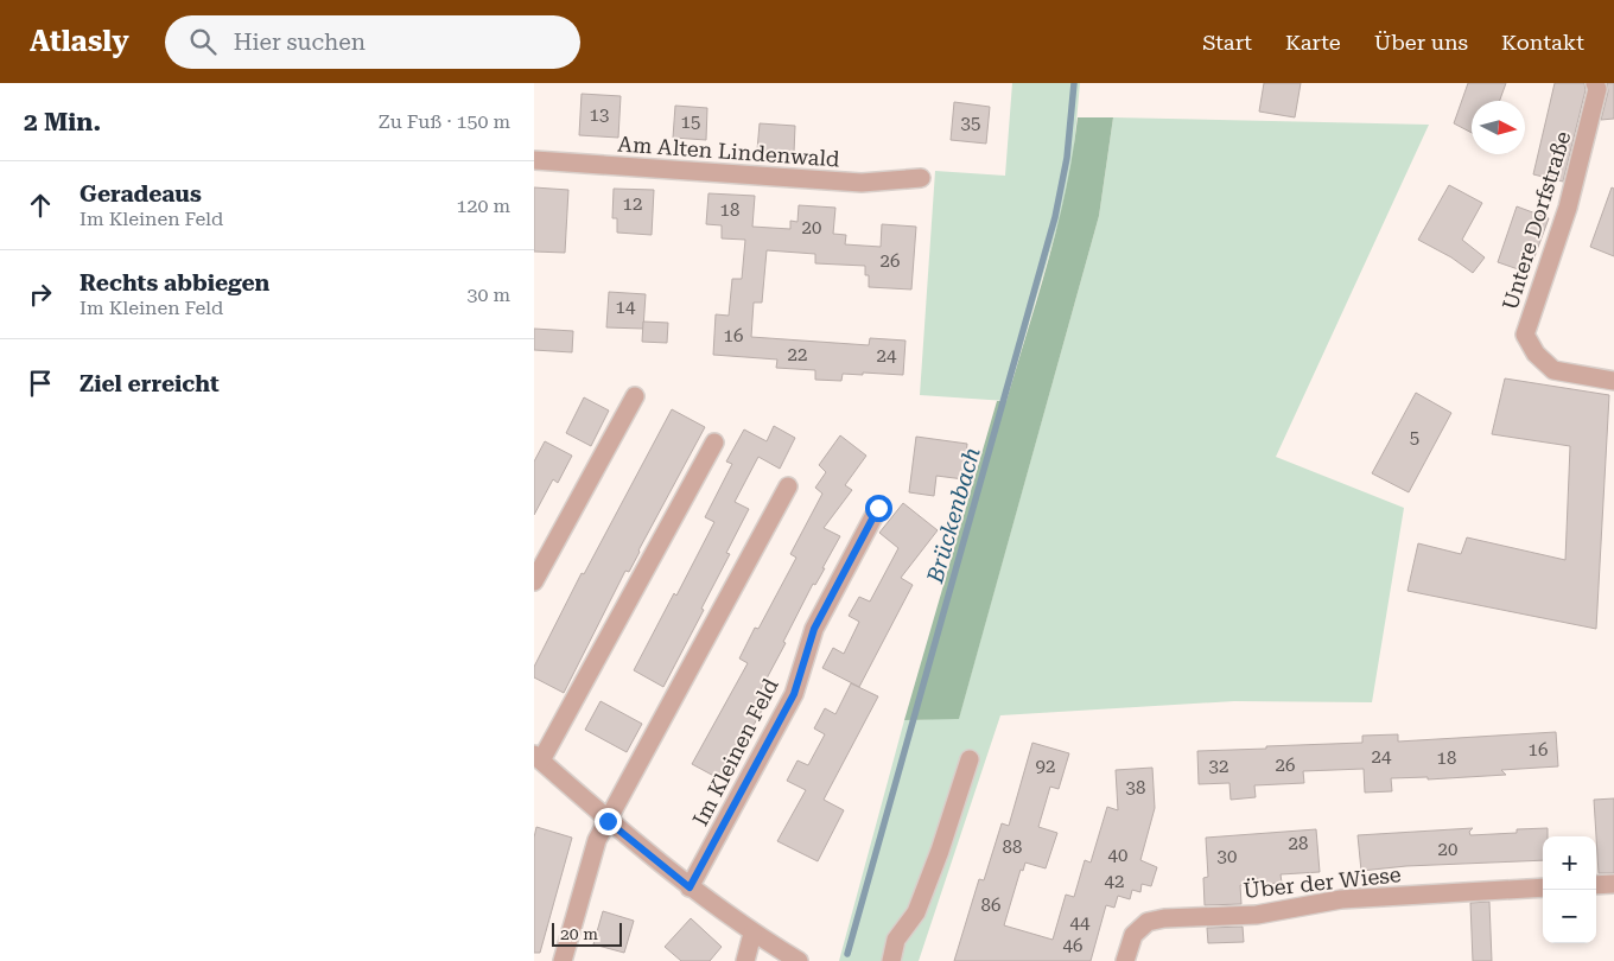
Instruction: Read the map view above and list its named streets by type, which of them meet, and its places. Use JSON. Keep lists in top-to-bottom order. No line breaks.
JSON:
{"streets":{"street":["Am Alten Lindenwald","Untere Dorfstraße","Im Kleinen Feld","Über der Wiese"]},"water":["Brückenbach"],"house_numbers":["13","15","35","12","18","20","26","14","16","22","24","5","16","24","18","26","92","32","38","28","88","20","40","30","42","86","44","46"],"scale_bar":"20 m","north":"right","page":{"header":"Atlasly","search":"Hier suchen","nav":["Start","Karte","Über uns","Kontakt"],"heading":["2 Min.","Zu Fuß · 150 m"],"list":[["Geradeaus","Im Kleinen Feld","120 m"],["Rechts abbiegen","Im Kleinen Feld","30 m"],"Ziel erreicht"],"map_buttons":["+","−"],"scale":"20 m"}}
